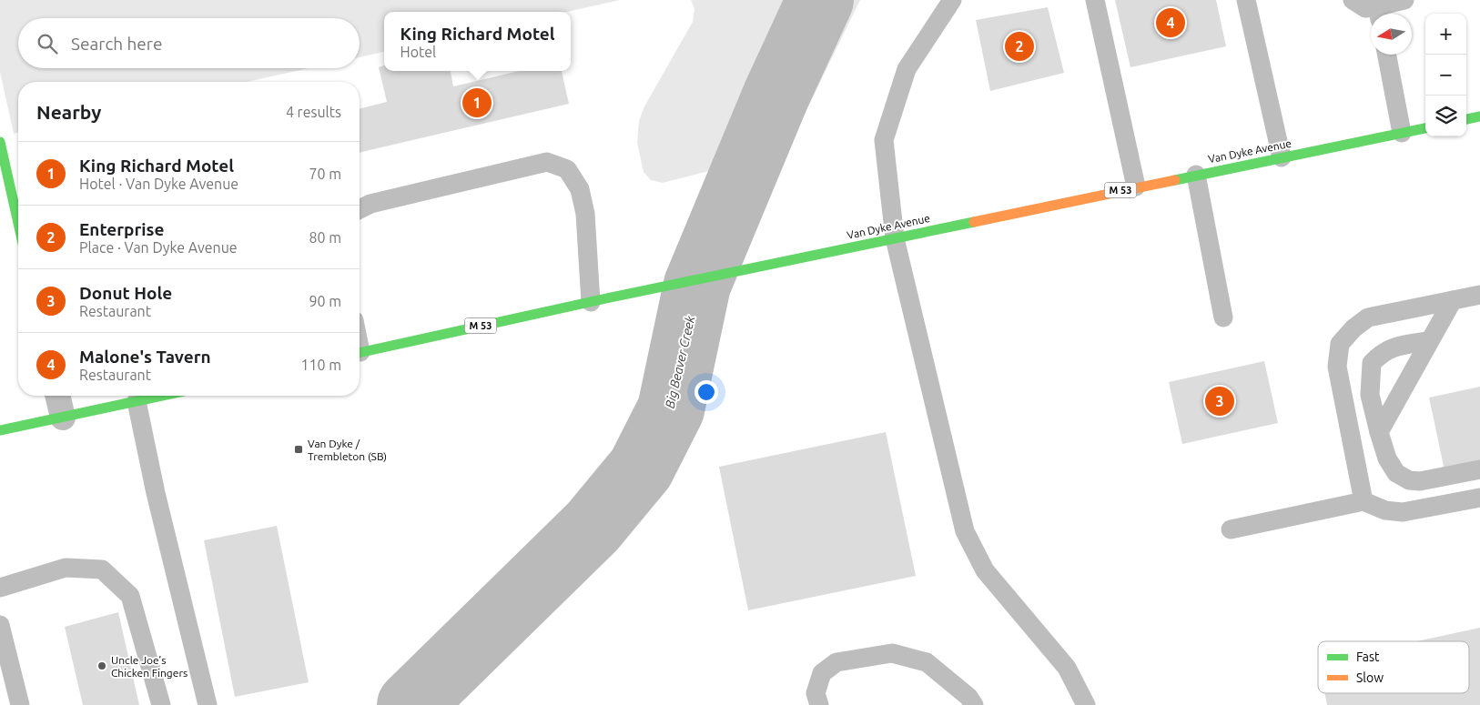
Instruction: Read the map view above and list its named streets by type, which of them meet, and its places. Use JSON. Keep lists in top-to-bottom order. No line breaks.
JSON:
{"streets":{"main road":["Van Dyke Avenue","M 53"]},"water":["Big Beaver Creek"],"places":{"transit":["Van Dyke / Trembleton (SB)"],"other":["Uncle Joe’s Chicken Fingers"]},"legend":["Fast","Slow"],"north":"left","page":{"pins":["4","2","1","3"],"popup":["King Richard Motel","Hotel"],"map_buttons":["+","−"],"search":"Search here","heading":["Nearby","4 results"],"list":[{"mark":"1","name":"King Richard Motel","note":"Hotel · Van Dyke Avenue","value":"70 m"},{"mark":"2","name":"Enterprise","note":"Place · Van Dyke Avenue","value":"80 m"},{"mark":"3","name":"Donut Hole","note":"Restaurant","value":"90 m"},{"mark":"4","name":"Malone's Tavern","note":"Restaurant","value":"110 m"}]}}
